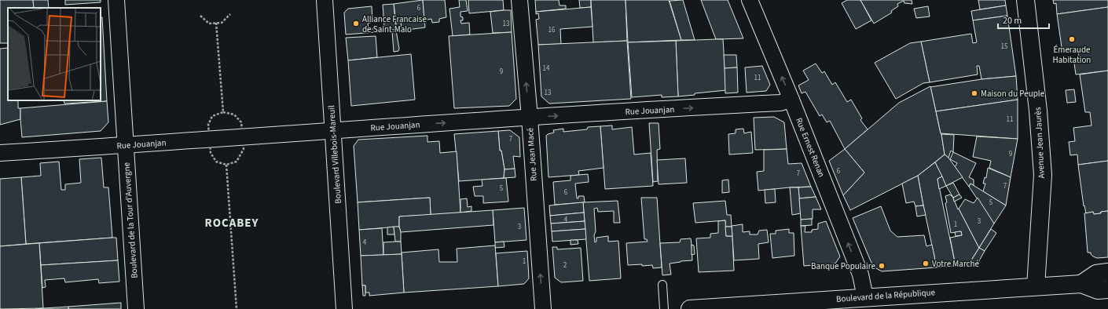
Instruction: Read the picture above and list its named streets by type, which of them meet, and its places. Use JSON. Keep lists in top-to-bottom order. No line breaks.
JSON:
{"streets":{"main road":["Avenue Jean Jaurès","Boulevard de la République"],"street":["Rue Jouanjan","Rue Ernest Renan","Boulevard Villebois-Mareuil","Rue Jean Macé","Boulevard de la Tour d'Auvergne"]},"crossings":[["Rue Jouanjan","Rue Ernest Renan"],["Rue Jouanjan","Boulevard Villebois-Mareuil"],["Rue Jouanjan","Rue Jean Macé"],["Rue Jouanjan","Boulevard de la Tour d'Auvergne"],["Avenue Jean Jaurès","Boulevard de la République"],["Rue Ernest Renan","Boulevard de la République"]],"one_way":["Rue Jouanjan","Rue Ernest Renan","Rue Jean Macé"],"districts":["ROCABEY"],"places":["Alliance Francaise de Saint-Malo","Émeraude Habitation","Maison du Peuple","Votre Marché","Banque Populaire"],"house_numbers":["6","13","16","15","14","9","11","13","11","7","9","6","7","7","5","6","5","4","3","1","3","4","1","2"],"scale_bar":"20 m"}
